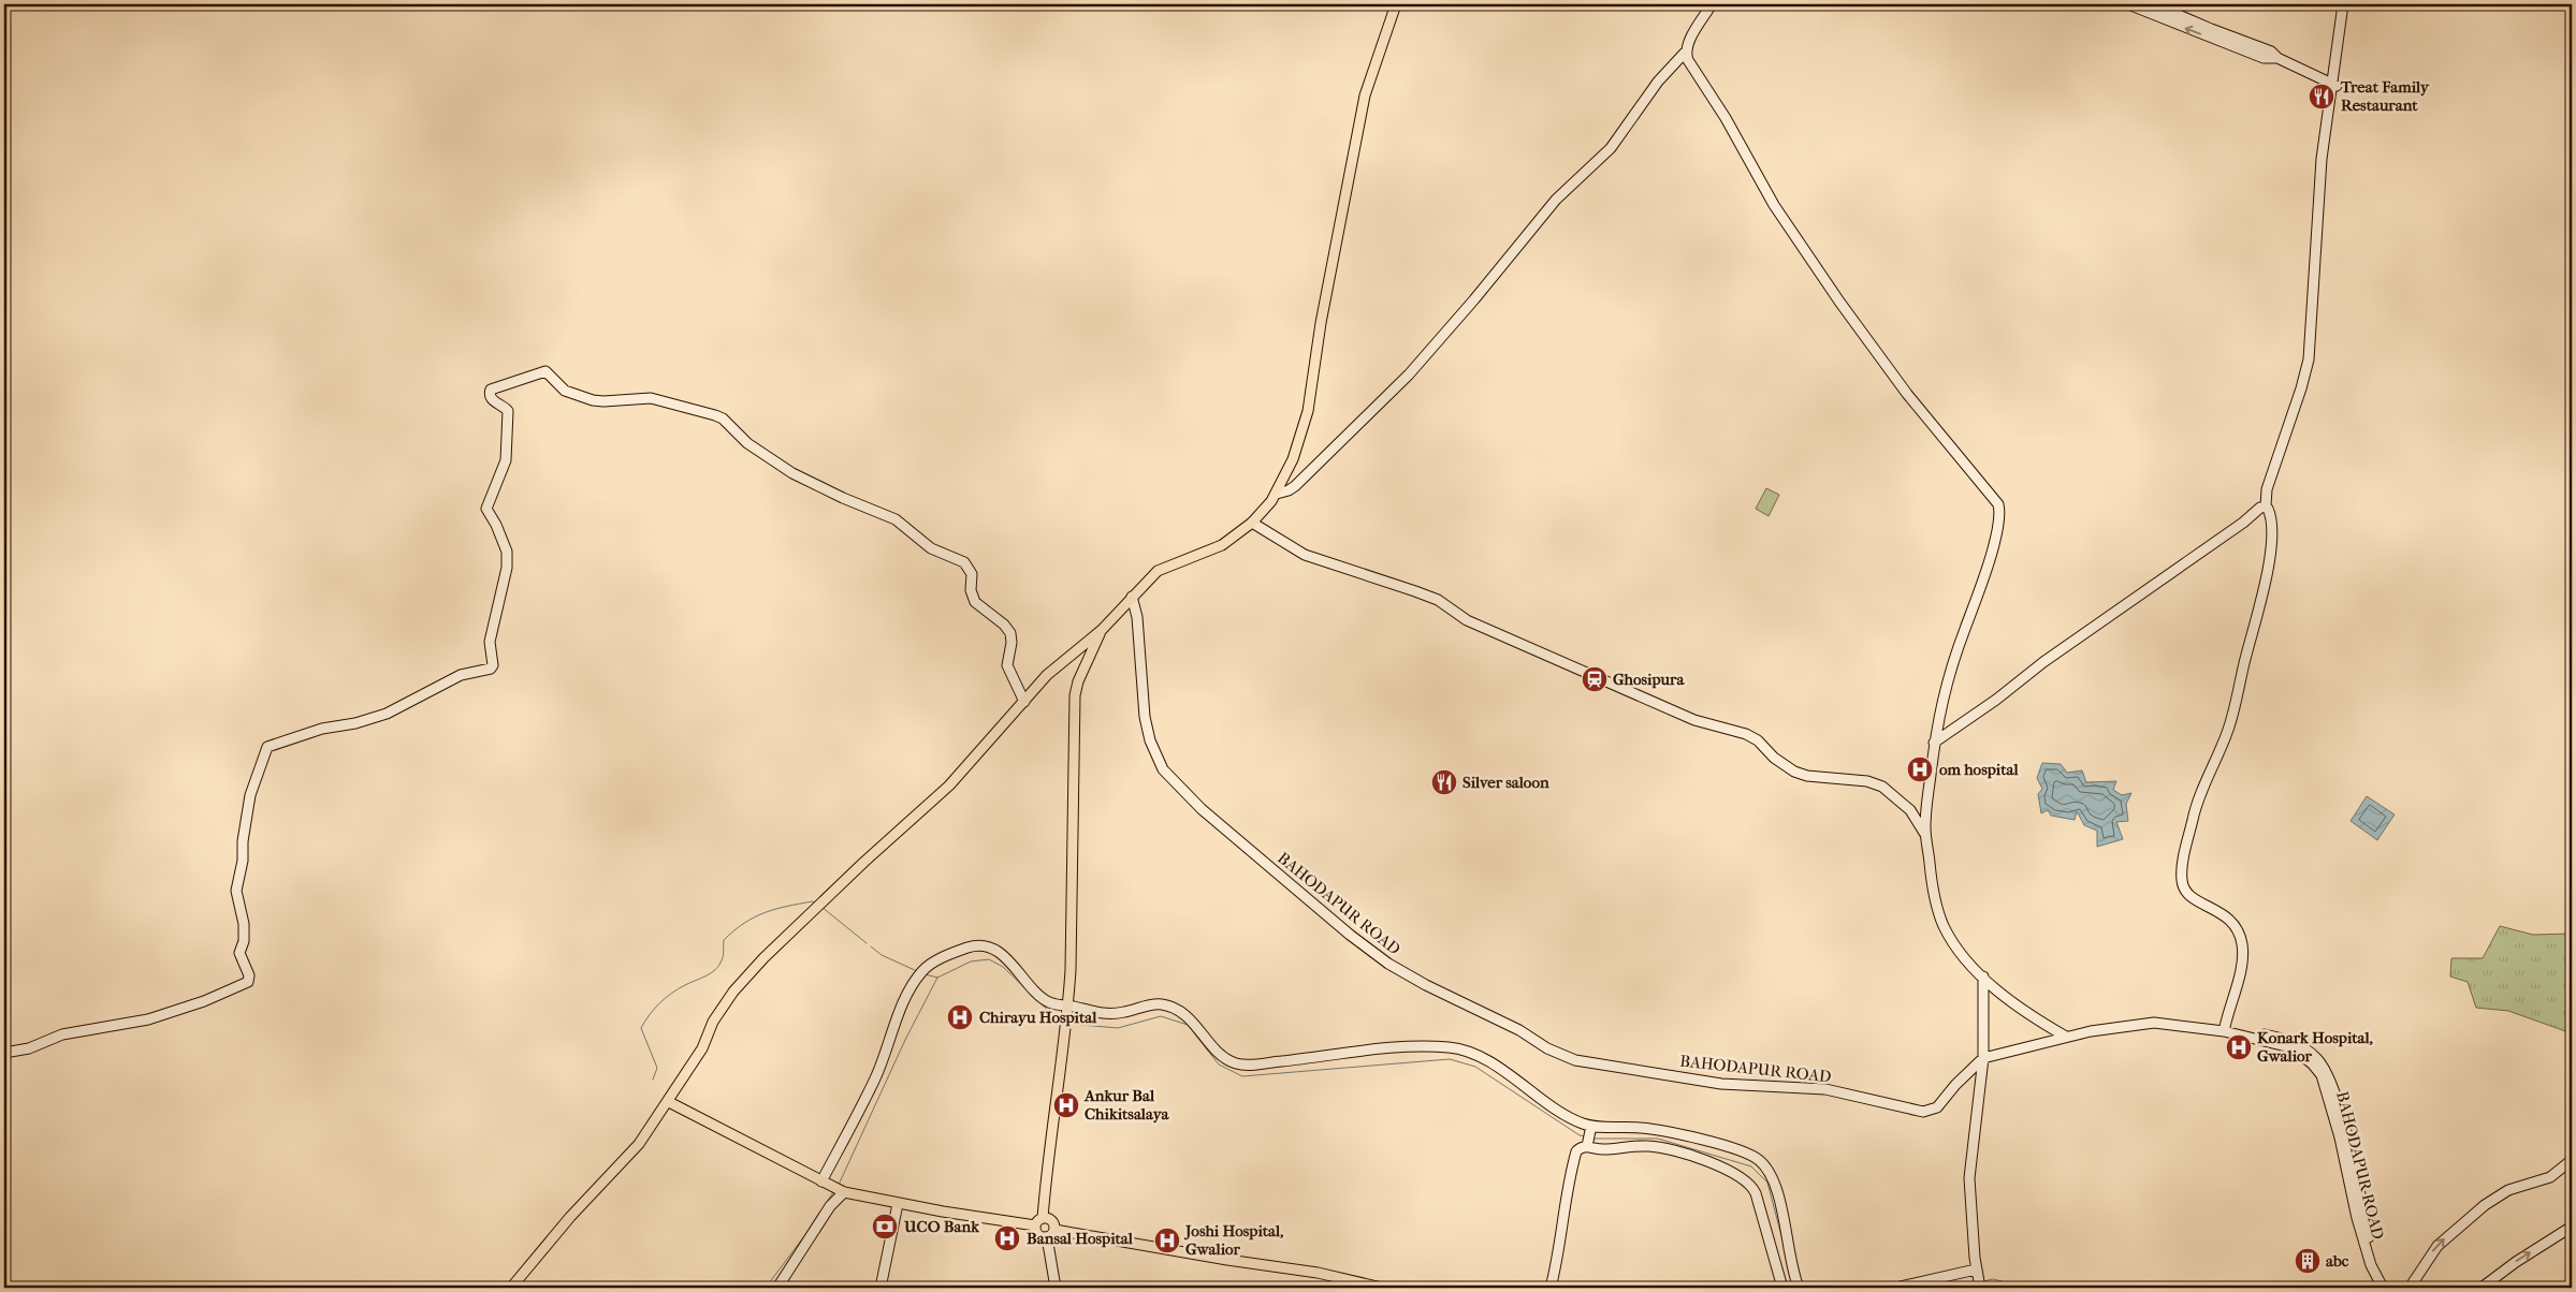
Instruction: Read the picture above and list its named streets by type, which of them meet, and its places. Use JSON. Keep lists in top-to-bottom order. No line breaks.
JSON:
{"streets":{"street":["BAHODAPUR ROAD"]},"places":{"restaurant":["Treat Family Restaurant","Silver saloon"],"station":["Ghosipura"],"hospital":["om hospital","Chirayu Hospital","Konark Hospital, Gwalior","Ankur Bal Chikitsalaya","Bansal Hospital","Joshi Hospital, Gwalior"],"bank":["UCO Bank"],"building":["abc"]}}
